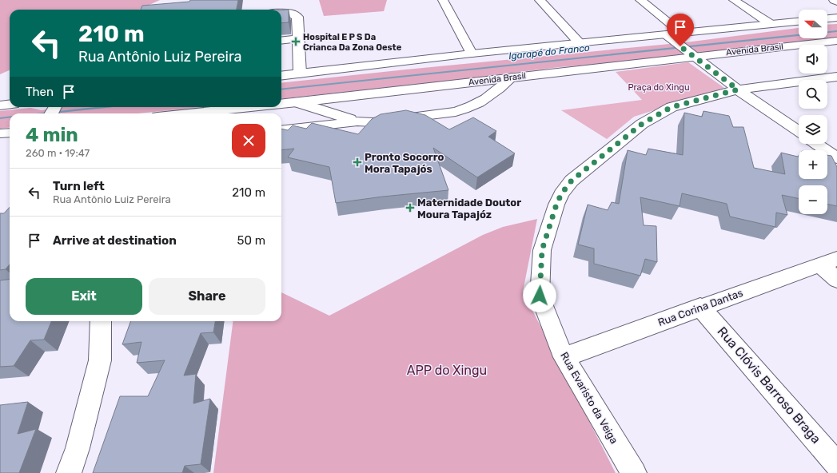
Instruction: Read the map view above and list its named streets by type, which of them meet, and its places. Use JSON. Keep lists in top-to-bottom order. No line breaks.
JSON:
{"streets":{"main road":["Avenida Brasil","Rua Corina Dantas","Rua Clóvis Barroso Braga","Rua Evaristo da Veiga"]},"crossings":[["Rua Corina Dantas","Rua Clóvis Barroso Braga"],["Rua Corina Dantas","Rua Evaristo da Veiga"]],"water":["Igarapé do Franco"],"parks":["Praça do Xingu","APP do Xingu"],"places":{"health":["Hospital E P S Da Crianca Da Zona Oeste","Pronto Socorro Mora Tapajós","Maternidade Doutor Moura Tapajóz"]},"north":"left","page":{"map_buttons":["+","−"],"turn":["210 m","Rua Antônio Luiz Pereira"],"then":"Then","heading":["4 min","260 m · 19:47"],"list":[{"name":"Turn left","note":"Rua Antônio Luiz Pereira","value":"210 m"},{"name":"Arrive at destination","value":"50 m"}],"buttons":["Exit","Share"]}}
